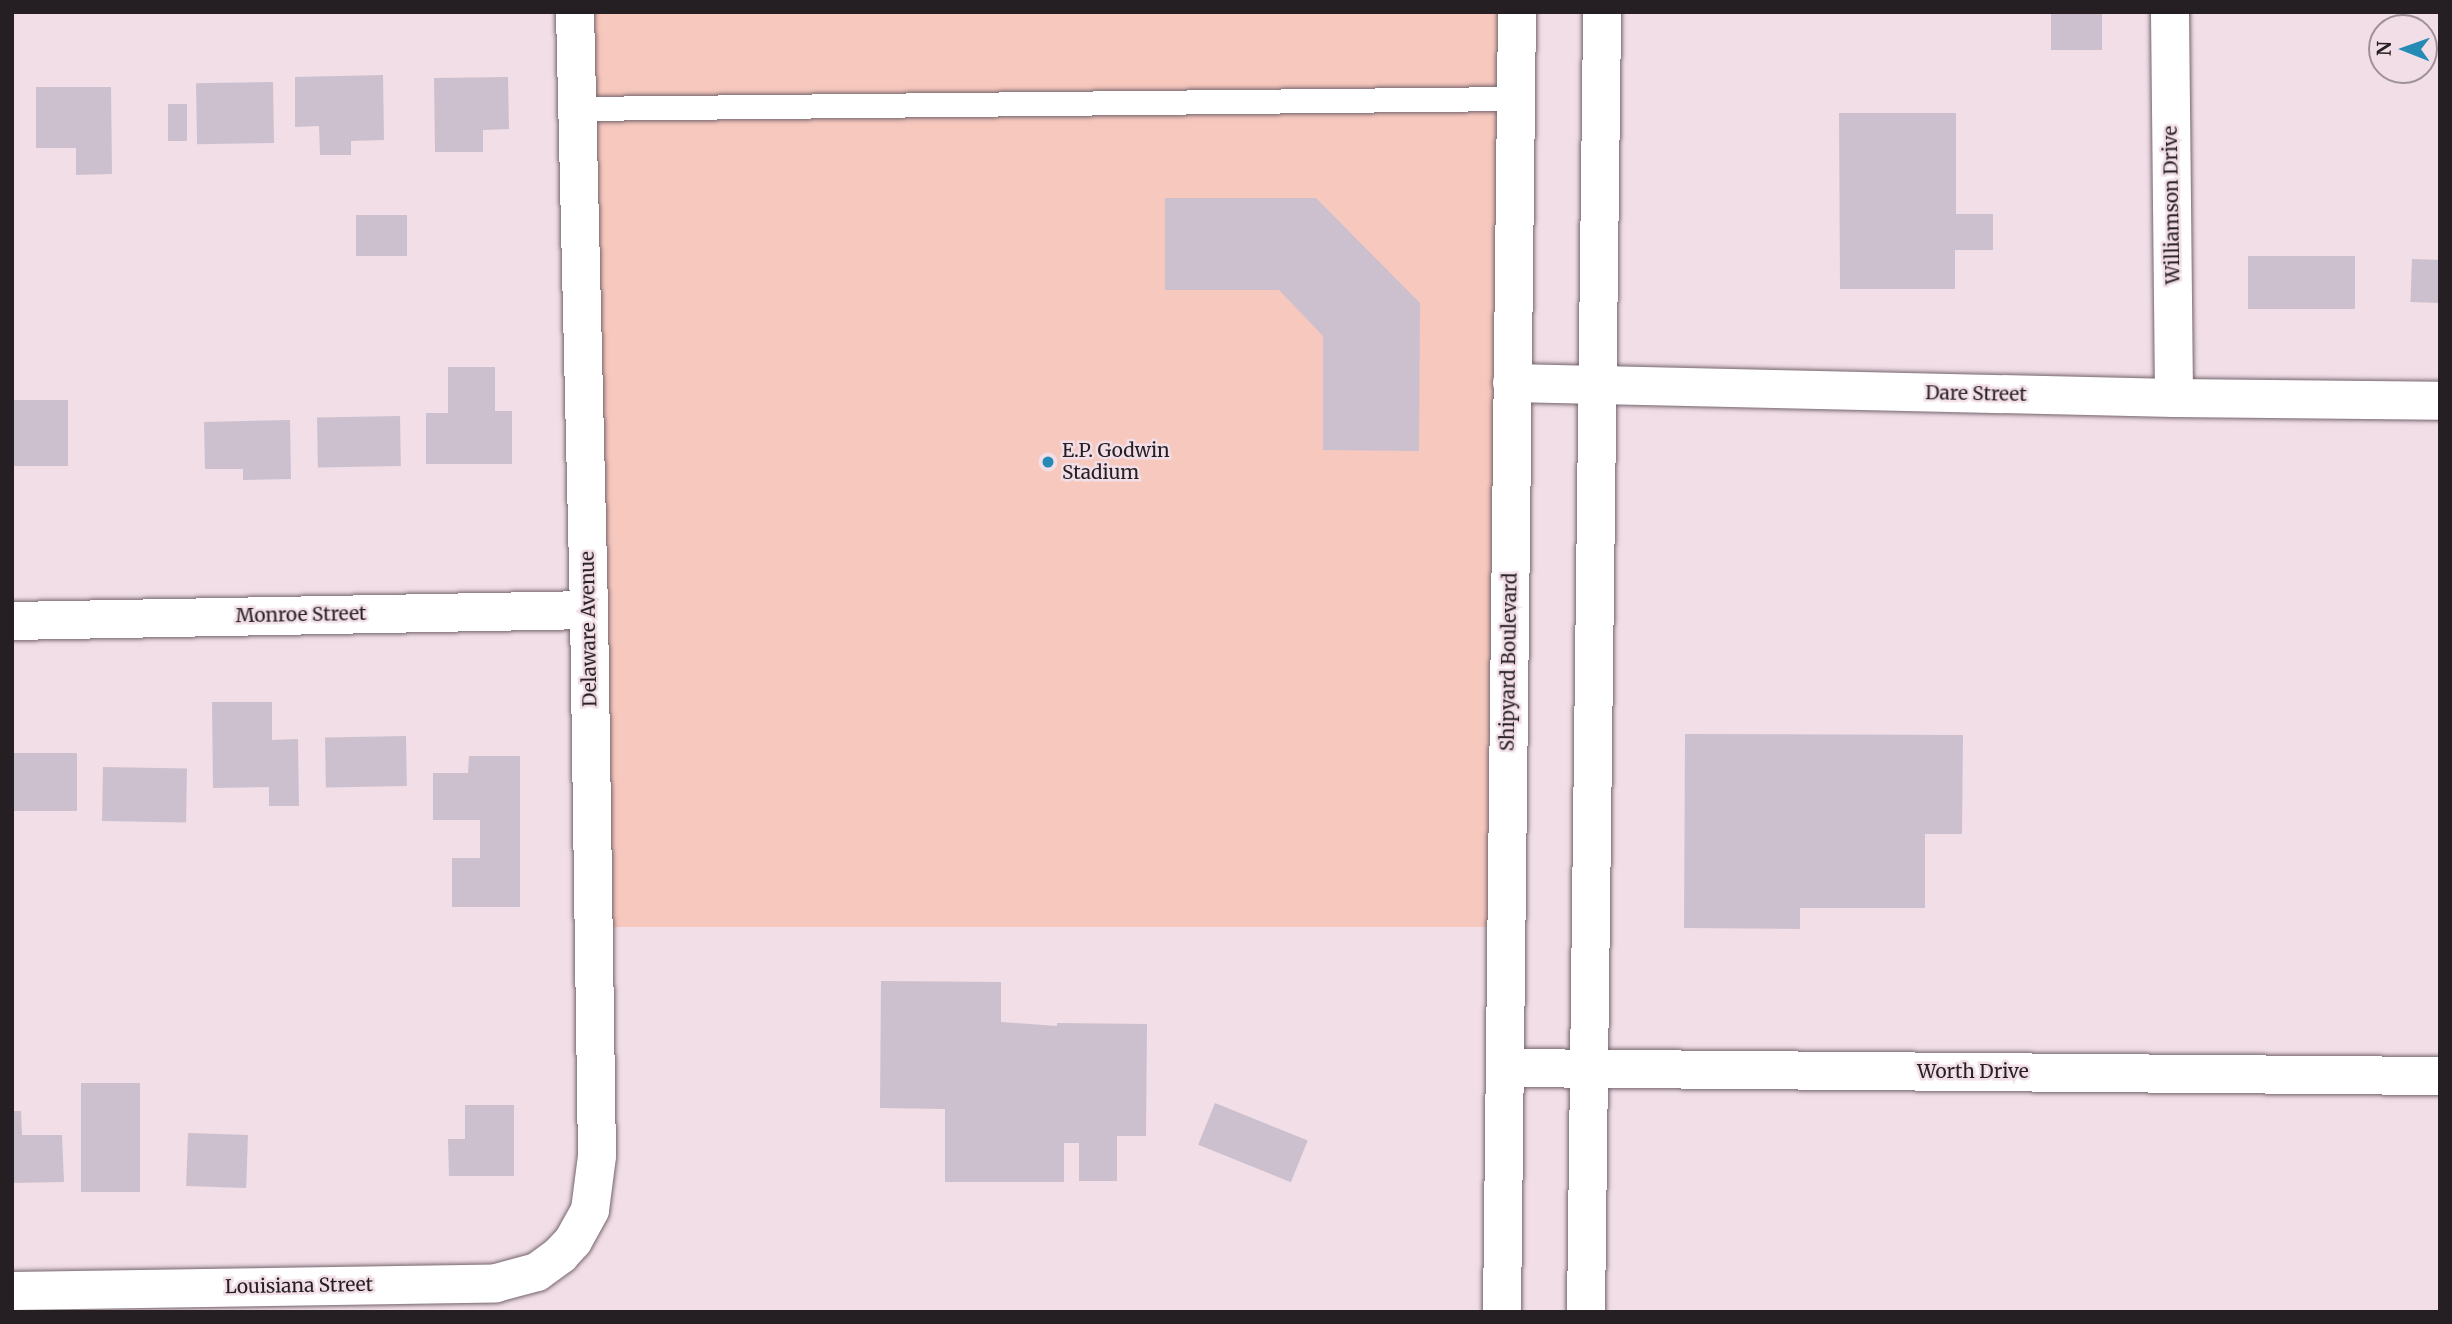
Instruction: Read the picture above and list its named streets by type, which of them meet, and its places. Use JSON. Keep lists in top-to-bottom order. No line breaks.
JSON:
{"streets":{"street":["Williamson Drive","Dare Street","Monroe Street","Delaware Avenue","Shipyard Boulevard","Worth Drive","Louisiana Street"]},"crossings":[["Williamson Drive","Dare Street"],["Dare Street","Shipyard Boulevard"],["Monroe Street","Delaware Avenue"],["Delaware Avenue","Louisiana Street"],["Shipyard Boulevard","Worth Drive"]],"places":["E.P. Godwin Stadium"],"north":"left"}
